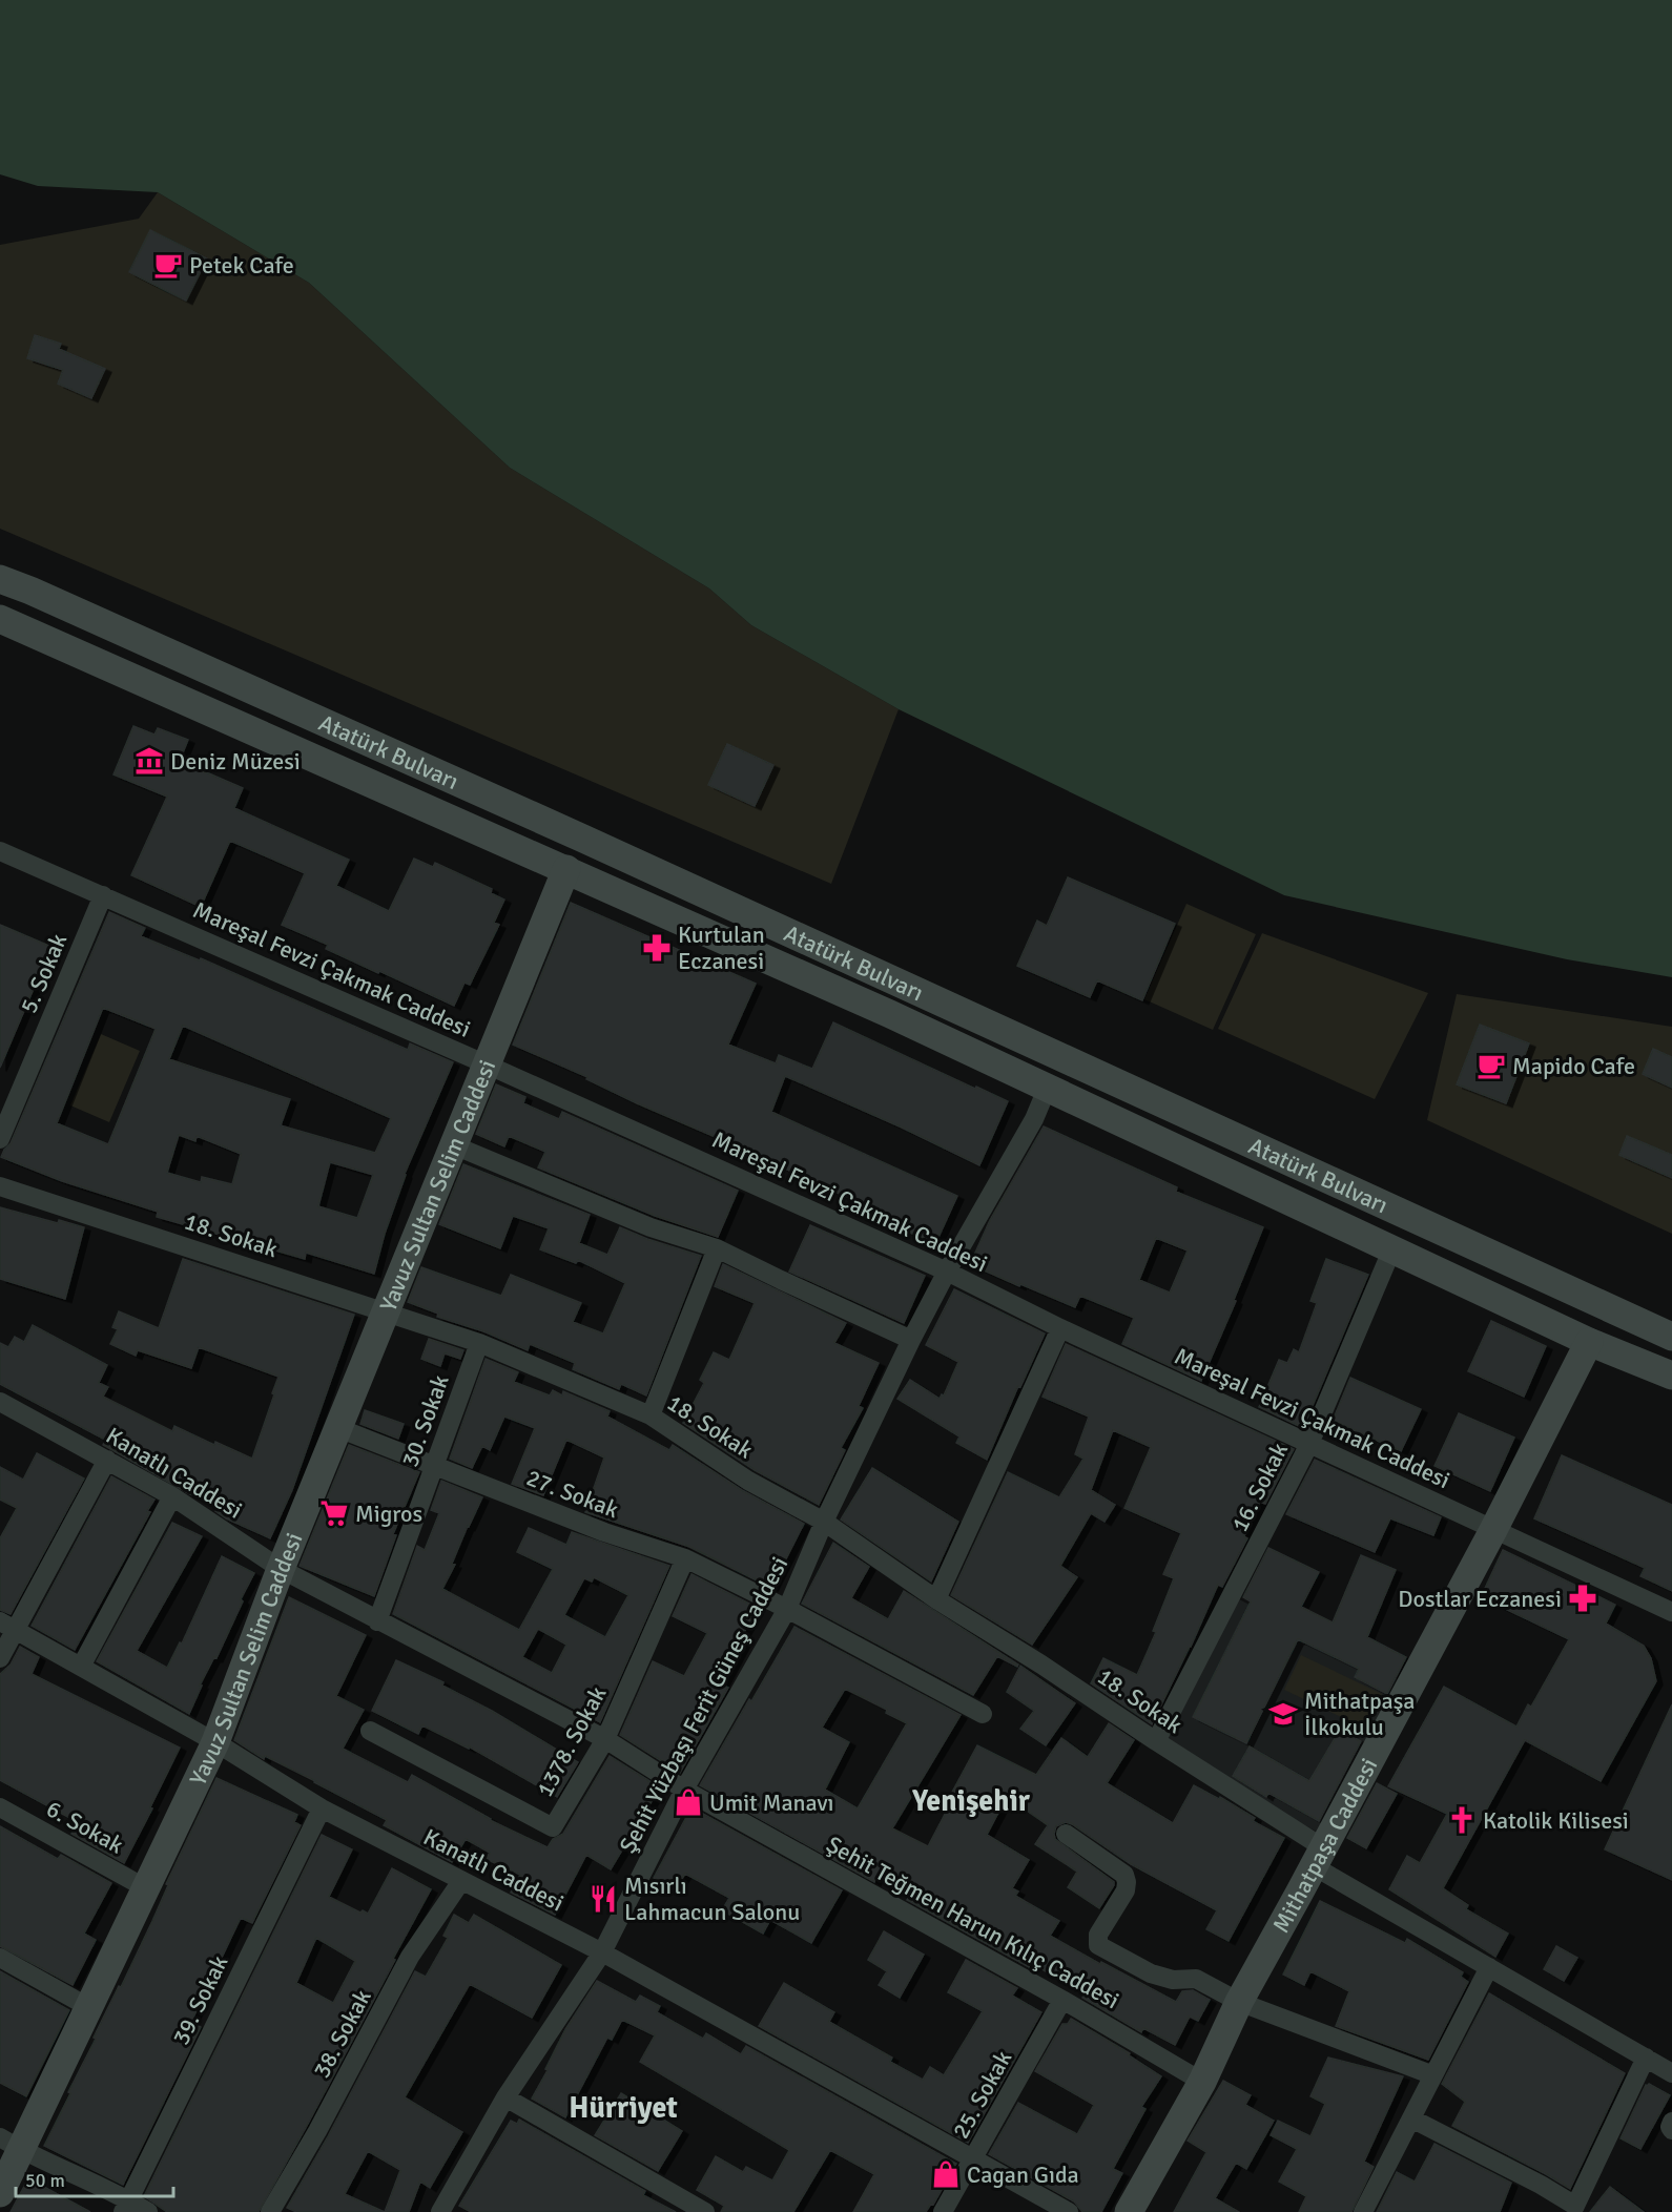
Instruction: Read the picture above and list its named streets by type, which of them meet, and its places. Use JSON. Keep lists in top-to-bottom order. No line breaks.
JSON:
{"streets":{"street":["Atatürk Bulvarı","Mareşal Fevzi Çakmak Caddesi","5. Sokak","Yavuz Sultan Selim Caddesi","18. Sokak","30. Sokak","Kanatlı Caddesi","16. Sokak","27. Sokak","Şehit Yüzbaşı Ferit Güneş Caddesi","1378. Sokak","6. Sokak","Mithatpaşa Caddesi","Şehit Teğmen Harun Kılıç Caddesi","39. Sokak","38. Sokak","25. Sokak"]},"crossings":[["Atatürk Bulvarı","Yavuz Sultan Selim Caddesi"],["Atatürk Bulvarı","16. Sokak"],["Atatürk Bulvarı","Şehit Yüzbaşı Ferit Güneş Caddesi"],["Atatürk Bulvarı","Mithatpaşa Caddesi"],["Mareşal Fevzi Çakmak Caddesi","5. Sokak"],["Mareşal Fevzi Çakmak Caddesi","Yavuz Sultan Selim Caddesi"],["Mareşal Fevzi Çakmak Caddesi","16. Sokak"],["Mareşal Fevzi Çakmak Caddesi","Şehit Yüzbaşı Ferit Güneş Caddesi"],["Mareşal Fevzi Çakmak Caddesi","Mithatpaşa Caddesi"],["Yavuz Sultan Selim Caddesi","18. Sokak"],["Yavuz Sultan Selim Caddesi","Kanatlı Caddesi"],["Yavuz Sultan Selim Caddesi","27. Sokak"],["Yavuz Sultan Selim Caddesi","6. Sokak"],["18. Sokak","30. Sokak"],["18. Sokak","16. Sokak"],["18. Sokak","Şehit Yüzbaşı Ferit Güneş Caddesi"],["18. Sokak","Mithatpaşa Caddesi"],["30. Sokak","Kanatlı Caddesi"],["30. Sokak","27. Sokak"],["Kanatlı Caddesi","Şehit Yüzbaşı Ferit Güneş Caddesi"],["Kanatlı Caddesi","1378. Sokak"],["Kanatlı Caddesi","Şehit Teğmen Harun Kılıç Caddesi"],["Kanatlı Caddesi","39. Sokak"],["Kanatlı Caddesi","38. Sokak"],["Kanatlı Caddesi","25. Sokak"],["27. Sokak","Şehit Yüzbaşı Ferit Güneş Caddesi"],["27. Sokak","1378. Sokak"],["Şehit Yüzbaşı Ferit Güneş Caddesi","Şehit Teğmen Harun Kılıç Caddesi"],["Mithatpaşa Caddesi","Şehit Teğmen Harun Kılıç Caddesi"],["Şehit Teğmen Harun Kılıç Caddesi","25. Sokak"]],"districts":["Yenişehir","Hürriyet"],"places":{"cafe":["Petek Cafe","Mapido Cafe"],"museum":["Deniz Müzesi"],"pharmacy":["Kurtulan Eczanesi","Dostlar Eczanesi"],"supermarket":["Migros"],"school or university":["Mithatpaşa İlkokulu"],"shop":["Umit Manavı","Cagan Gıda"],"church":["Katolik Kilisesi"],"restaurant":["Mısırlı Lahmacun Salonu"]},"scale_bar":"50 m"}
